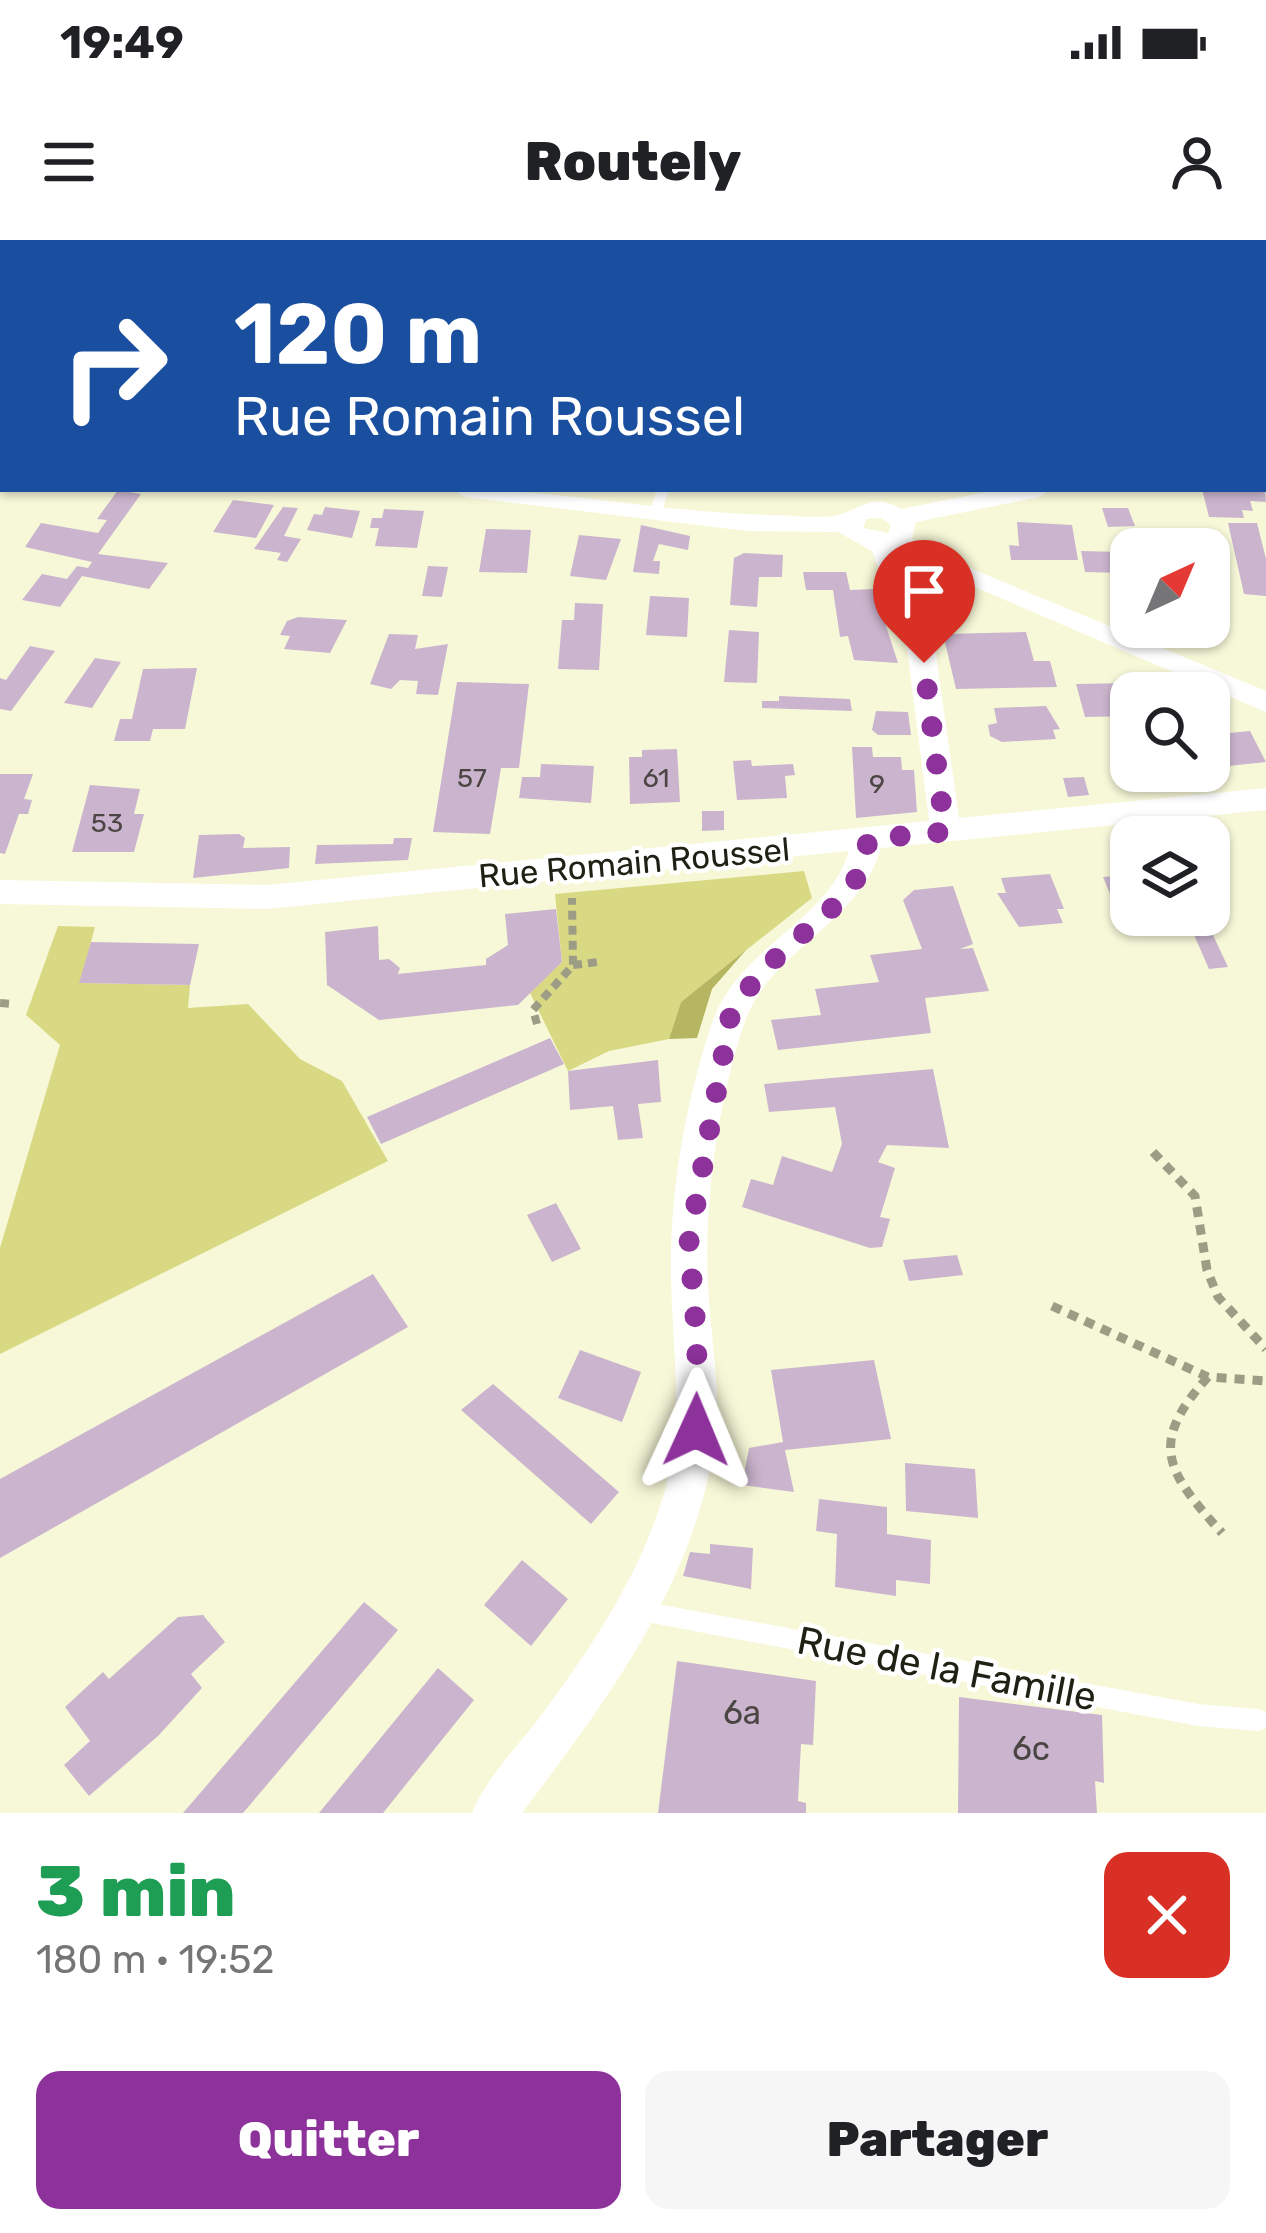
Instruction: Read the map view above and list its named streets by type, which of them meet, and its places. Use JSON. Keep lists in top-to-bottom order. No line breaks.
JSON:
{"streets":{"street":["Rue Romain Roussel"],"lane":["Rue de la Famille"]},"house_numbers":["57","61","9","53","6a","6c"],"north":"top right","page":{"status":"19:49","header":"Routely","turn":["120 m","Rue Romain Roussel"],"heading":["3 min","180 m · 19:52"],"buttons":["Quitter","Partager"]}}
